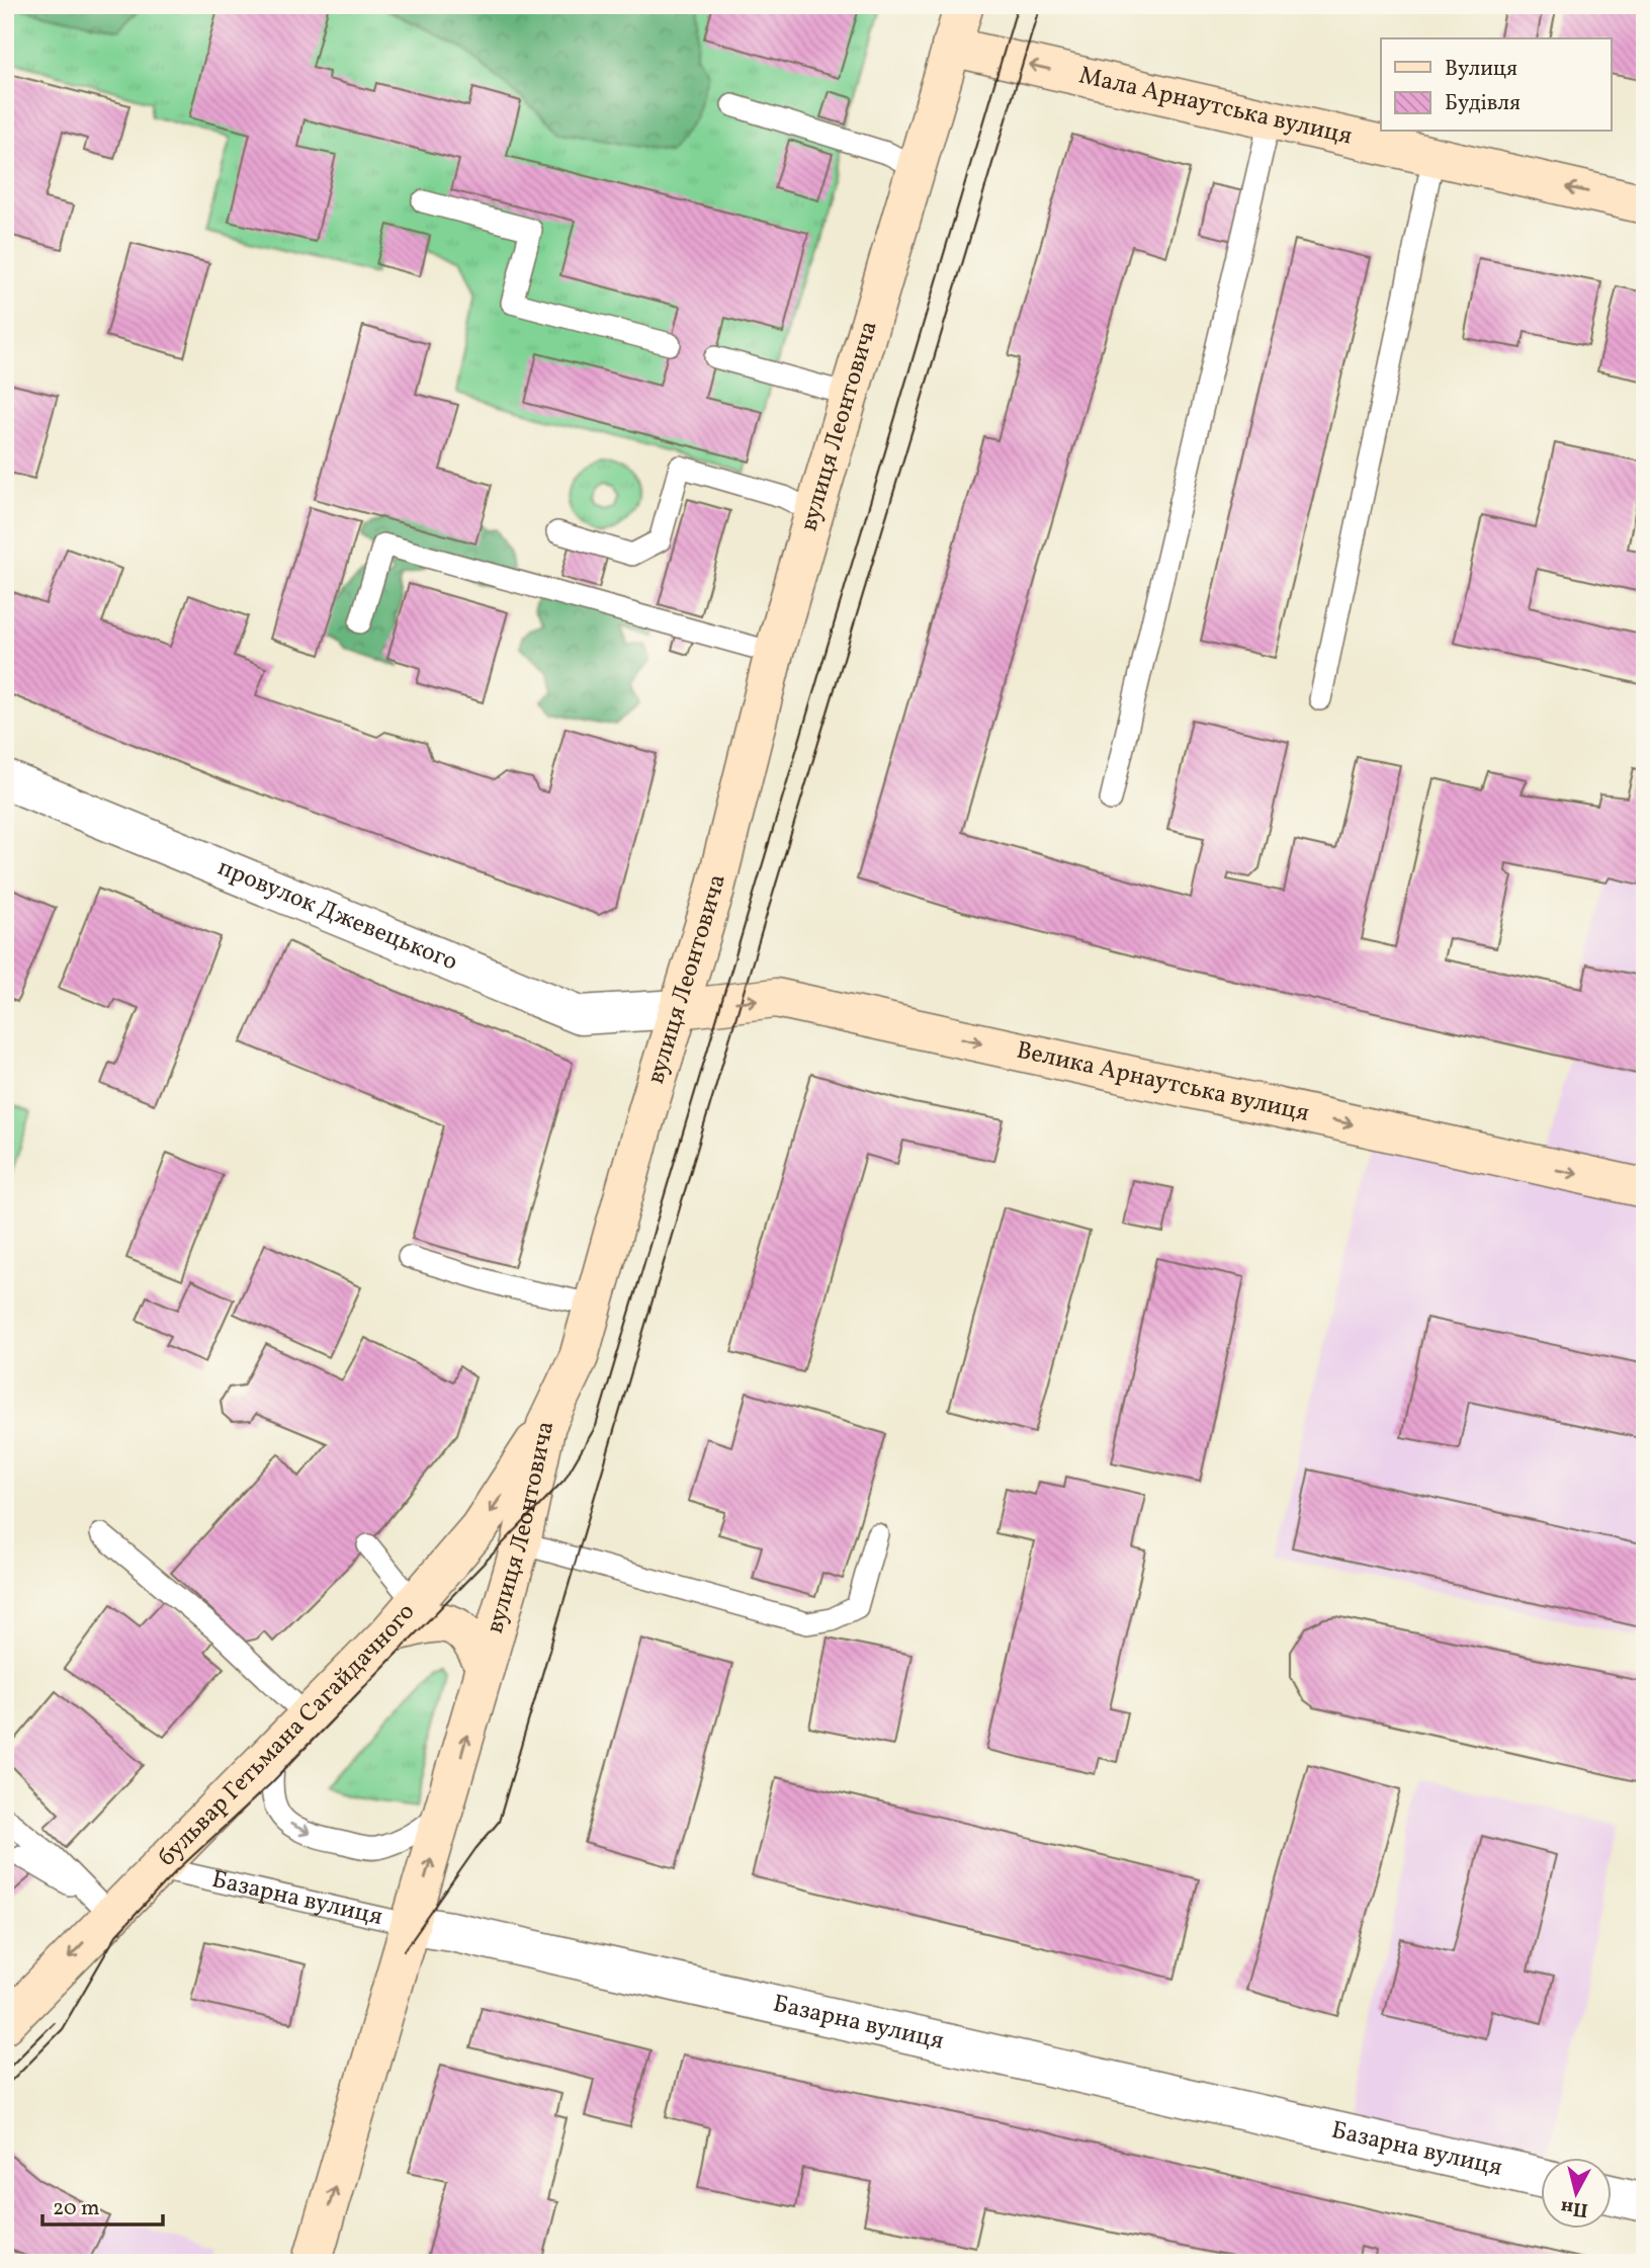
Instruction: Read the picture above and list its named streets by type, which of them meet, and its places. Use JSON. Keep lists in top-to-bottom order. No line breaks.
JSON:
{"streets":{"main road":["Мала Арнаутська вулиця","вулиця Леонтовича","Велика Арнаутська вулиця","бульвар Гетьмана Сагайдачного"],"street":["провулок Джевецького","Базарна вулиця"]},"crossings":[["Мала Арнаутська вулиця","вулиця Леонтовича"],["вулиця Леонтовича","провулок Джевецького"],["вулиця Леонтовича","Велика Арнаутська вулиця"],["вулиця Леонтовича","бульвар Гетьмана Сагайдачного"],["вулиця Леонтовича","Базарна вулиця"],["провулок Джевецького","Велика Арнаутська вулиця"],["бульвар Гетьмана Сагайдачного","Базарна вулиця"]],"one_way":["Мала Арнаутська вулиця","Велика Арнаутська вулиця","бульвар Гетьмана Сагайдачного"],"legend":["Вулиця","Будівля"],"scale_bar":"20 m","north":"bottom"}
